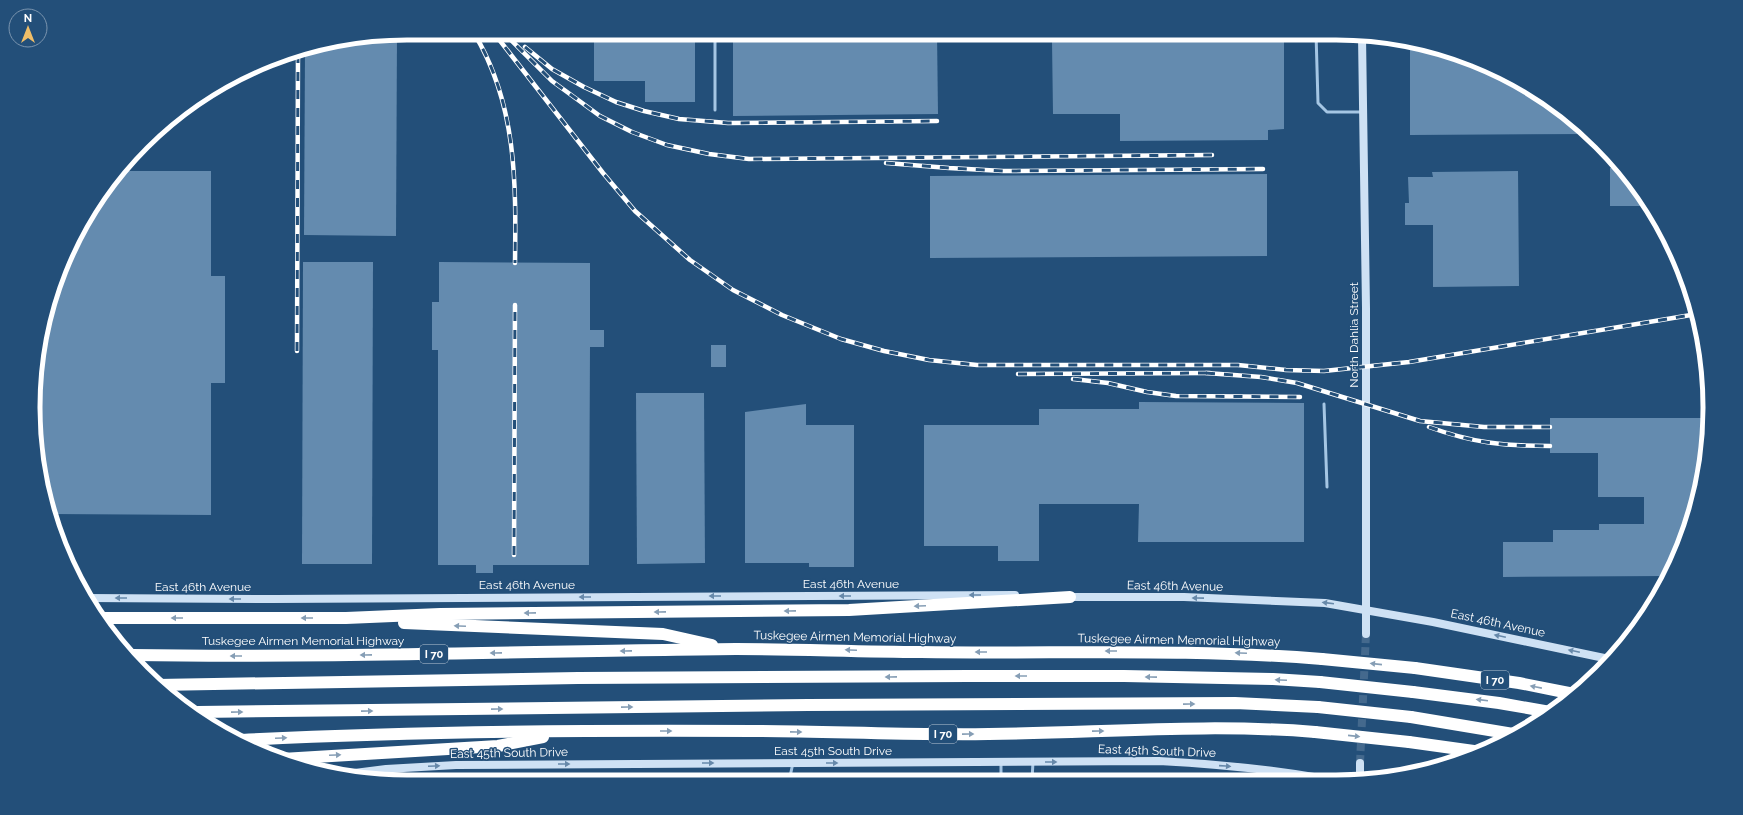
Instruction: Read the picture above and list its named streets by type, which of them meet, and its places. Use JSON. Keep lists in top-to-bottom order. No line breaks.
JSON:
{"streets":{"highway":["Tuskegee Airmen Memorial Highway","I 70"],"main road":["North Dahlia Street","East 46th Avenue","East 45th South Drive"]},"crossings":[["North Dahlia Street","East 46th Avenue"]],"one_way":["East 46th Avenue","East 45th South Drive"],"north":"top"}
